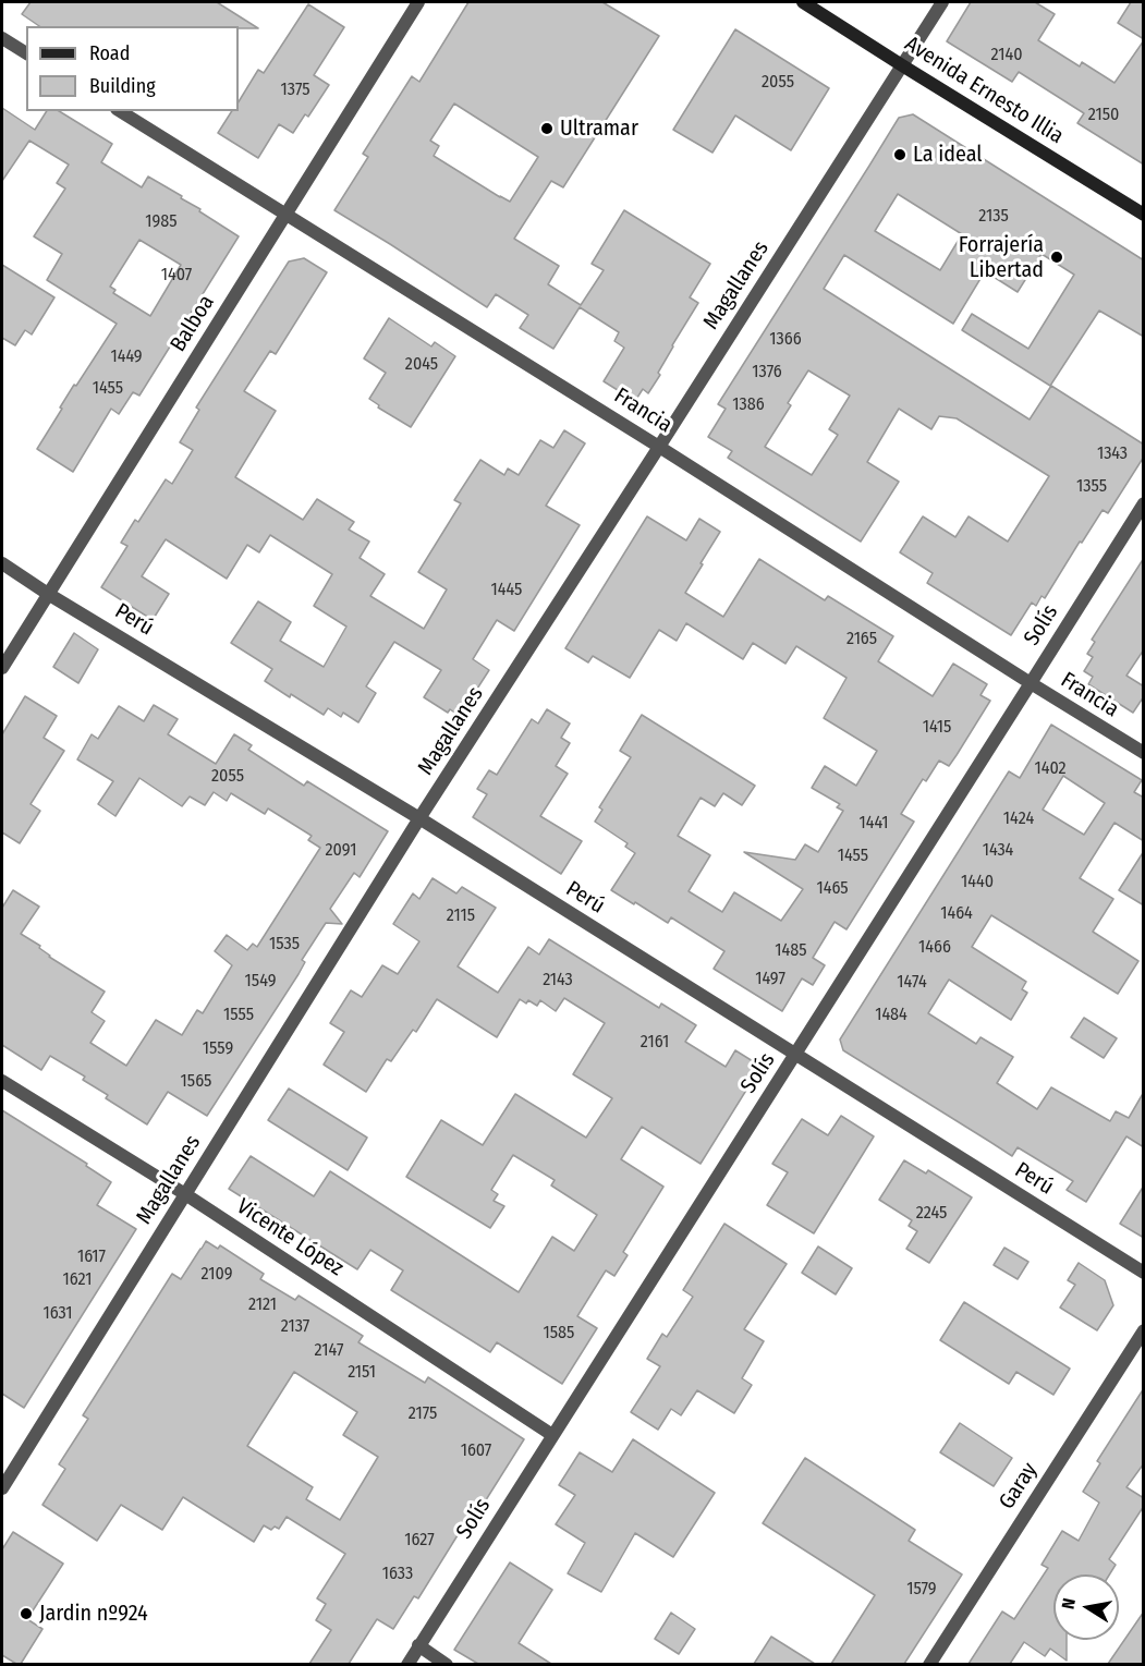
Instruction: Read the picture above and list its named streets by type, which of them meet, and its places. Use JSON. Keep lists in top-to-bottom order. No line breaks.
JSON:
{"streets":{"main road":["Avenida Ernesto Illia"],"street":["Magallanes","Balboa","Francia","Perú","Solís","Vicente López","Garay"]},"crossings":[["Avenida Ernesto Illia","Magallanes"],["Magallanes","Francia"],["Magallanes","Perú"],["Magallanes","Vicente López"],["Balboa","Francia"],["Balboa","Perú"],["Francia","Solís"],["Perú","Solís"],["Solís","Vicente López"]],"places":["Ultramar","La ideal","Forrajería Libertad","Jardin nº924"],"house_numbers":["2140","2055","1375","2150","2135","1985","1407","1366","1449","2045","1376","1455","1386","1343","1355","1445","2165","1415","1402","2055","1424","1441","2091","1434","1455","1440","1465","1464","2115","1535","1466","1485","1497","2143","1549","1474","1555","1484","2161","1559","1565","2245","1617","2109","1621","2121","1631","2137","1585","2147","2151","2175","1607","1627","1633","1579"],"legend":["Road","Building"],"north":"left"}
